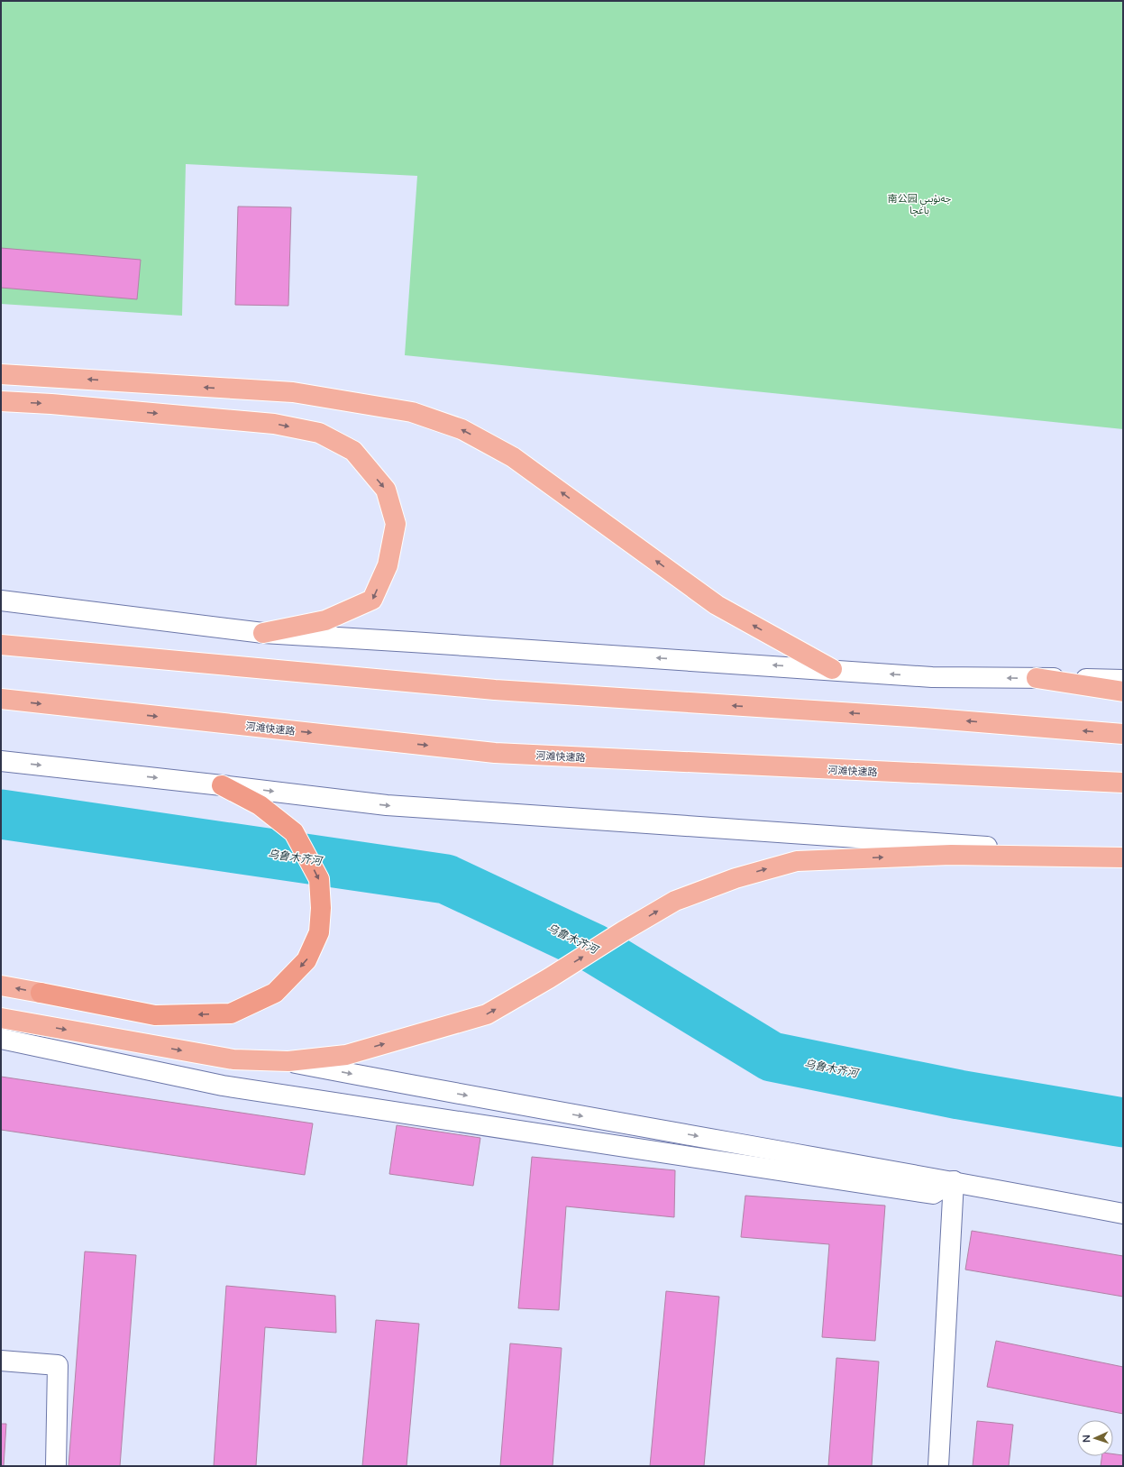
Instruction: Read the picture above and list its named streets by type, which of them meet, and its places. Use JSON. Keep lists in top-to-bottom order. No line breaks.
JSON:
{"streets":{"highway":["河滩快速路"]},"water":["乌鲁木齐河"],"parks":["南公园 جەنۇبىي باغچا"],"north":"left"}
